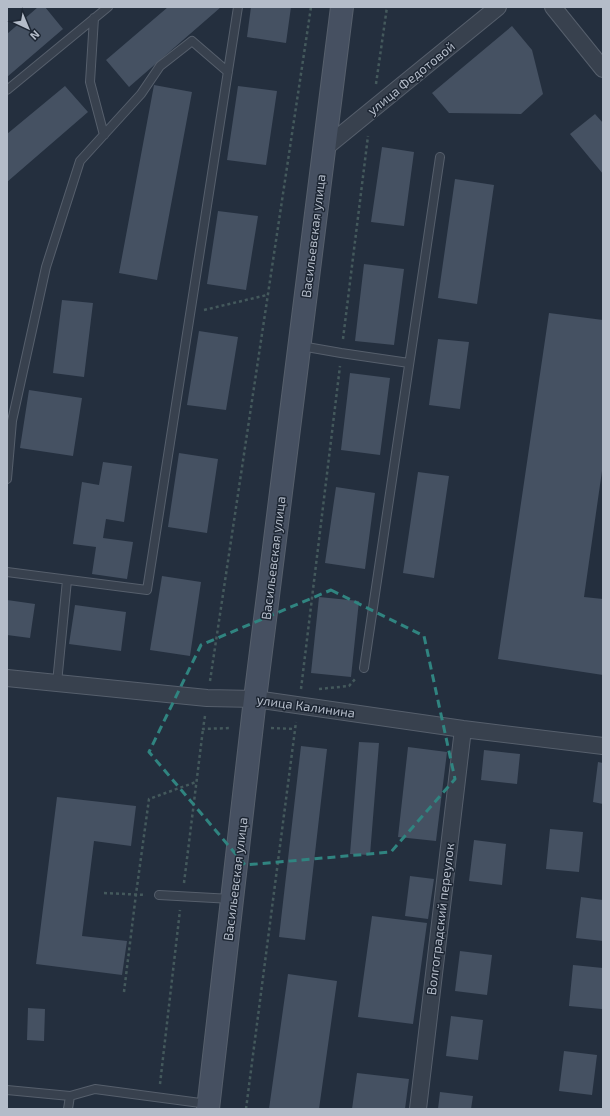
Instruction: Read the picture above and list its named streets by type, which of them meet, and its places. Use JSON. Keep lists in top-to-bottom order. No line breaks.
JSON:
{"streets":{"main road":["Васильевская улица"],"street":["улица Федотовой","улица Калинина","Волгоградский переулок"]},"crossings":[["улица Федотовой","Васильевская улица"],["Васильевская улица","улица Калинина"],["улица Калинина","Волгоградский переулок"]],"north":"bottom right"}
